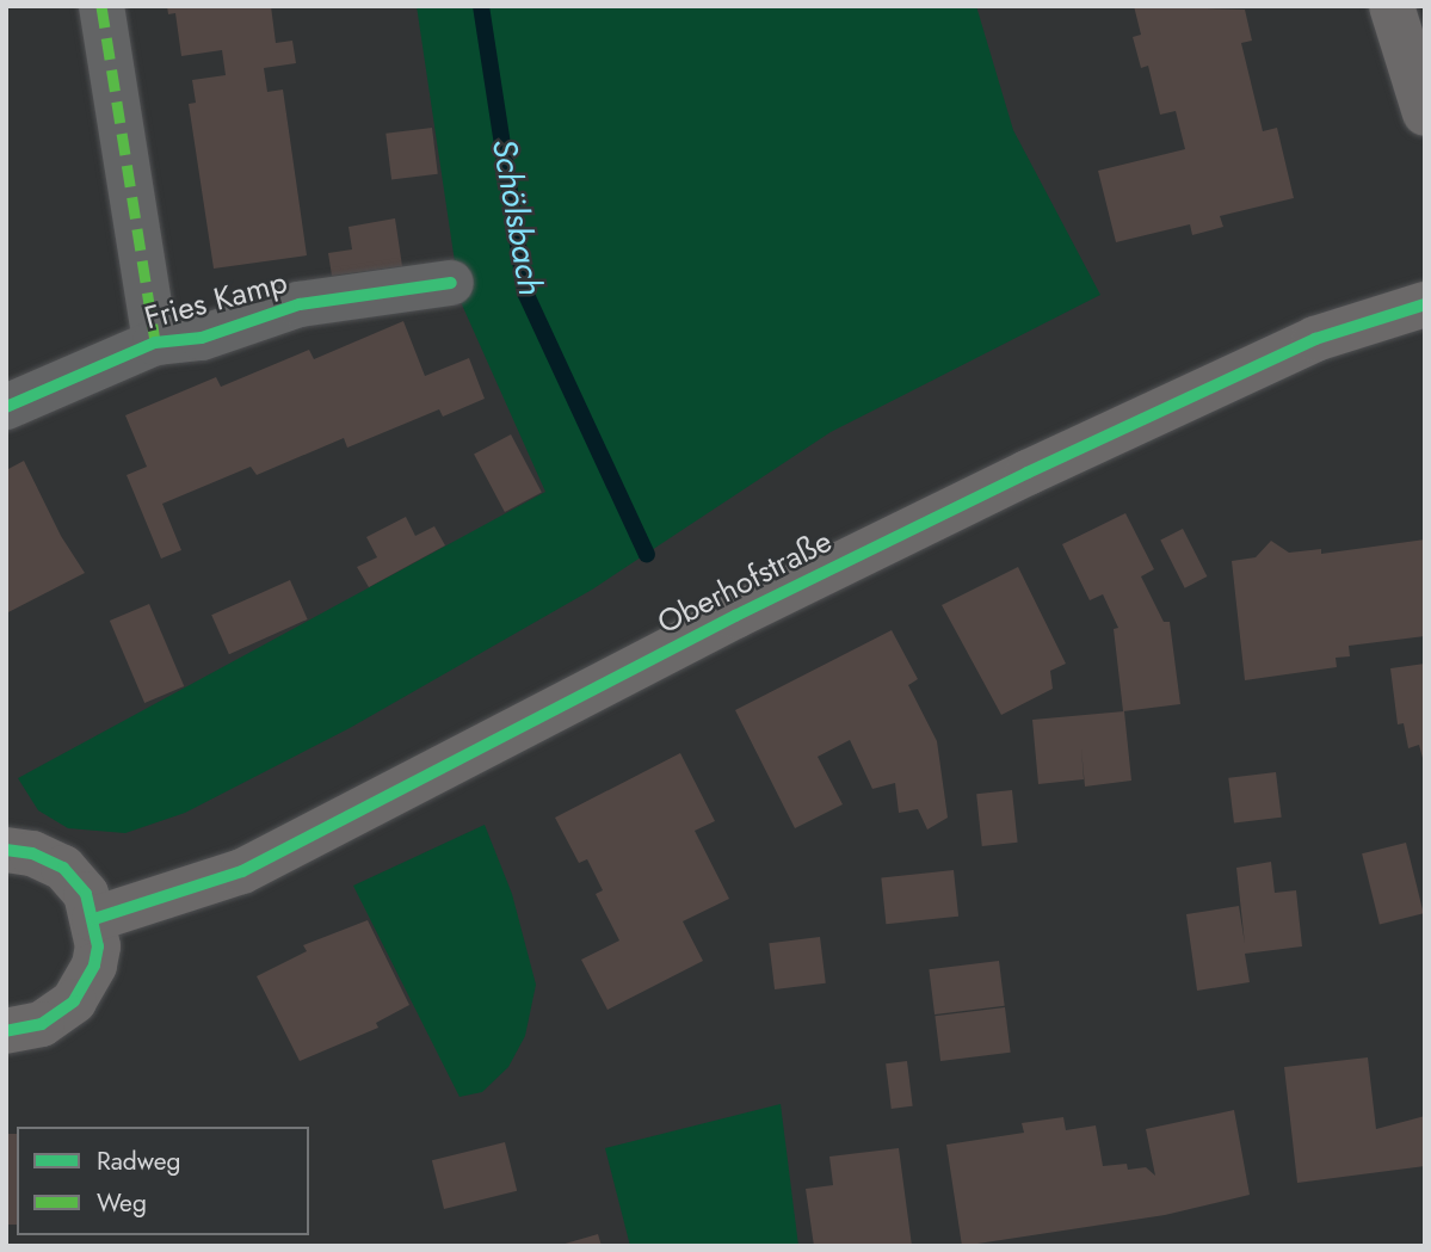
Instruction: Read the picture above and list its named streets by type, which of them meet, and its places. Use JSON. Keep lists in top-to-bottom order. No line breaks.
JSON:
{"streets":{"main road":["Oberhofstraße"],"street":["Fries Kamp"]},"water":["Schölsbach"],"legend":["Radweg","Weg"]}
